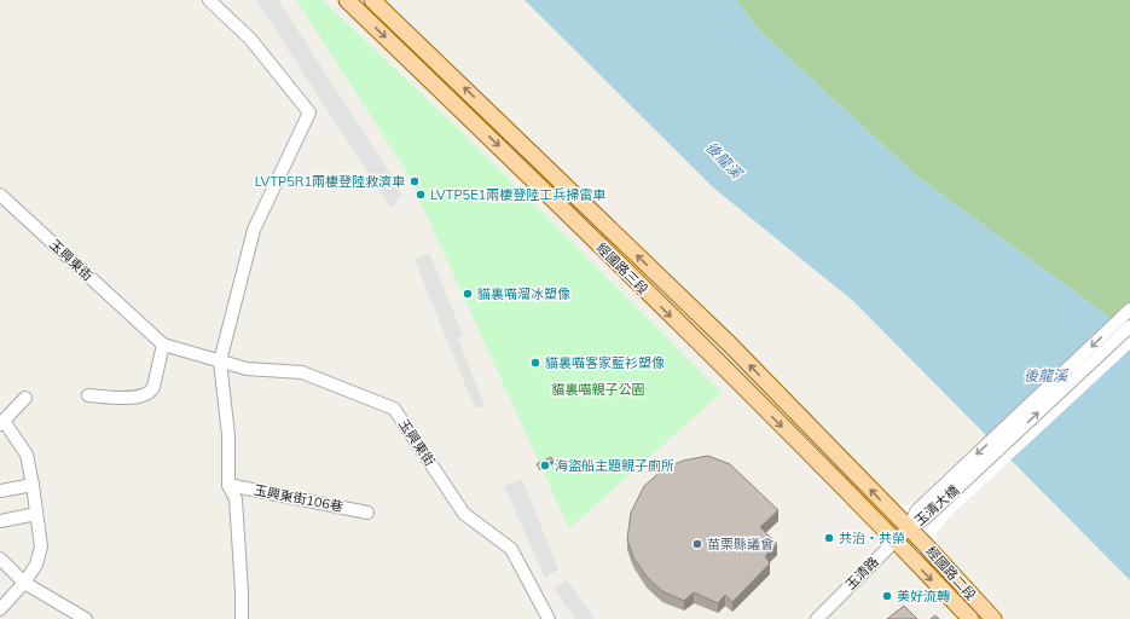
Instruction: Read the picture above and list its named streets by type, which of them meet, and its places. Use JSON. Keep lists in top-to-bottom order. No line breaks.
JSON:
{"streets":{"main road":["經國路三段","經國路二段"],"street":["玉興東街","玉興東街106巷","玉清大橋","玉清路"]},"crossings":[["經國路三段","玉清大橋"],["經國路三段","玉清路"],["經國路三段","經國路二段"],["玉清大橋","玉清路"],["玉清大橋","經國路二段"],["玉清路","經國路二段"]],"water":["後龍溪"],"parks":["貓裏喵親子公園"],"places":["LVTP5R1兩棲登陸救濟車","LVTP5E1兩棲登陸工兵掃雷車","貓裏喵溜冰塑像","貓裏喵客家藍衫塑像","海盜船主題親子廁所","共治‧共榮","苗栗縣議會","美好流轉"]}
